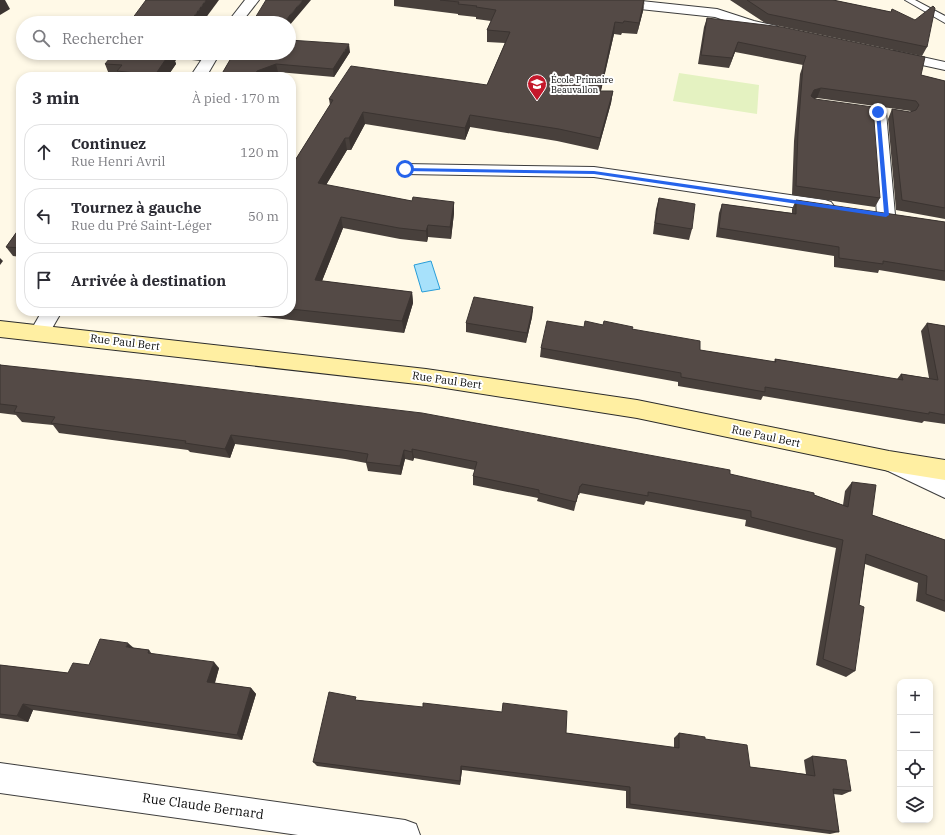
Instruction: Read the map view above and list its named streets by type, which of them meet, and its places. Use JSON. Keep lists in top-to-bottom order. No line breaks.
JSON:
{"streets":{"main road":["Rue Paul Bert"],"street":["Rue Claude Bernard"]},"places":{"school or university":["École Primaire Beauvallon"]},"page":{"search":"Rechercher","heading":["3 min","À pied · 170 m"],"list":[["Continuez","Rue Henri Avril","120 m"],["Tournez à gauche","Rue du Pré Saint-Léger","50 m"],"Arrivée à destination"],"map_buttons":["+","−"]}}
